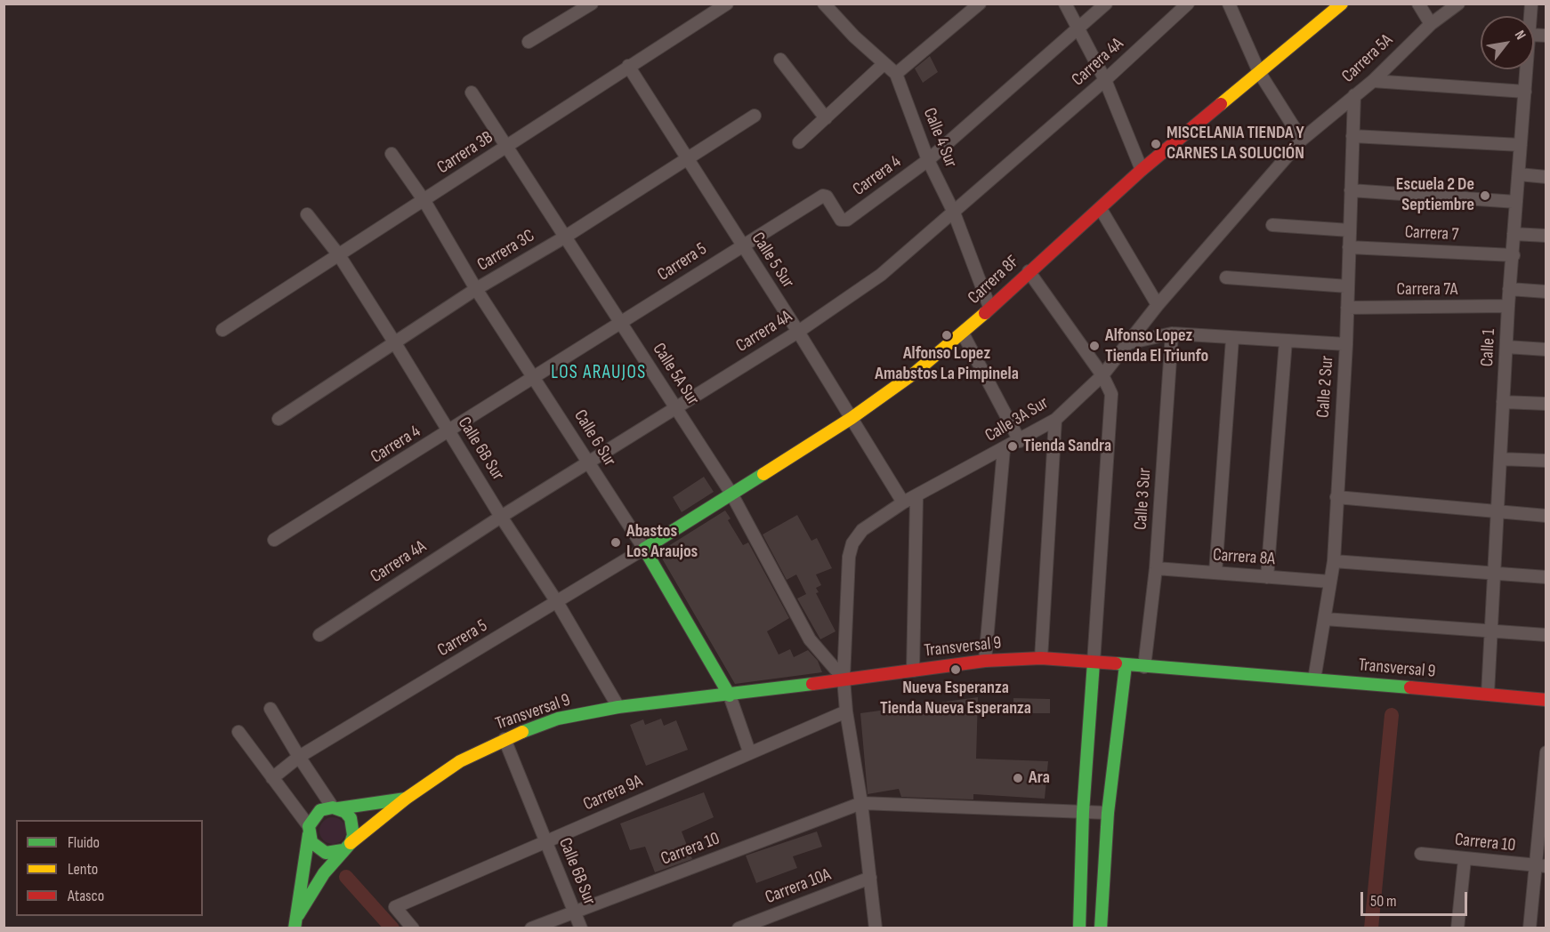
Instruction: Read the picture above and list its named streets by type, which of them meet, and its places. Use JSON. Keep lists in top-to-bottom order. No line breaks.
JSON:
{"streets":{"street":["Carrera 5A","Carrera 4A","Calle 4 Sur","Carrera 3B","Carrera 4","Carrera 7","Carrera 3C","Calle 5 Sur","Carrera 5","Carrera 8F","Carrera 7A","Calle 1","Calle 5A Sur","Calle 2 Sur","Calle 3A Sur","Calle 6 Sur","Calle 6B Sur","Calle 3 Sur","Carrera 8A","Transversal 9","Carrera 9A","Carrera 10","Carrera 10A"]},"crossings":[["Carrera 5A","Calle 2 Sur"],["Carrera 5A","Calle 3A Sur"],["Carrera 4A","Calle 4 Sur"],["Carrera 4A","Calle 5 Sur"],["Carrera 4A","Calle 5A Sur"],["Carrera 4A","Calle 6 Sur"],["Carrera 4A","Calle 6B Sur"],["Calle 4 Sur","Carrera 4"],["Calle 4 Sur","Carrera 8F"],["Carrera 3B","Calle 5 Sur"],["Carrera 3B","Calle 5A Sur"],["Carrera 3B","Calle 6 Sur"],["Carrera 3B","Calle 6B Sur"],["Carrera 4","Carrera 5"],["Carrera 4","Calle 6 Sur"],["Carrera 4","Calle 6B Sur"],["Carrera 7","Calle 1"],["Carrera 7","Calle 2 Sur"],["Carrera 3C","Calle 5 Sur"],["Carrera 3C","Calle 5A Sur"],["Carrera 3C","Calle 6 Sur"],["Carrera 3C","Calle 6B Sur"],["Calle 5 Sur","Carrera 5"],["Calle 5 Sur","Carrera 8F"],["Calle 5 Sur","Calle 3A Sur"],["Carrera 5","Carrera 8F"],["Carrera 5","Calle 5A Sur"],["Carrera 5","Calle 6 Sur"],["Carrera 5","Calle 6B Sur"],["Carrera 8F","Calle 5A Sur"],["Carrera 8F","Calle 6 Sur"],["Carrera 7A","Calle 1"],["Carrera 7A","Calle 2 Sur"],["Calle 1","Transversal 9"],["Calle 5A Sur","Calle 3A Sur"],["Calle 5A Sur","Transversal 9"],["Calle 2 Sur","Carrera 8A"],["Calle 2 Sur","Transversal 9"],["Calle 3A Sur","Transversal 9"],["Calle 3A Sur","Carrera 9A"],["Calle 3A Sur","Carrera 10"],["Calle 3A Sur","Carrera 10A"],["Calle 6 Sur","Transversal 9"],["Calle 6 Sur","Carrera 9A"],["Calle 6B Sur","Transversal 9"],["Calle 6B Sur","Carrera 9A"],["Calle 6B Sur","Carrera 10"],["Calle 3 Sur","Carrera 8A"],["Calle 3 Sur","Transversal 9"]],"districts":["LOS ARAUJOS"],"places":["MISCELANIA TIENDA Y CARNES LA SOLUCIÓN","Escuela 2 De Septiembre","Alfonso Lopez Amabstos La Pimpinela","Alfonso Lopez Tienda El Triunfo","Tienda Sandra","Abastos Los Araujos","Nueva Esperanza Tienda Nueva Esperanza","Ara"],"legend":["Fluido","Lento","Atasco"],"scale_bar":"50 m","north":"top right"}
